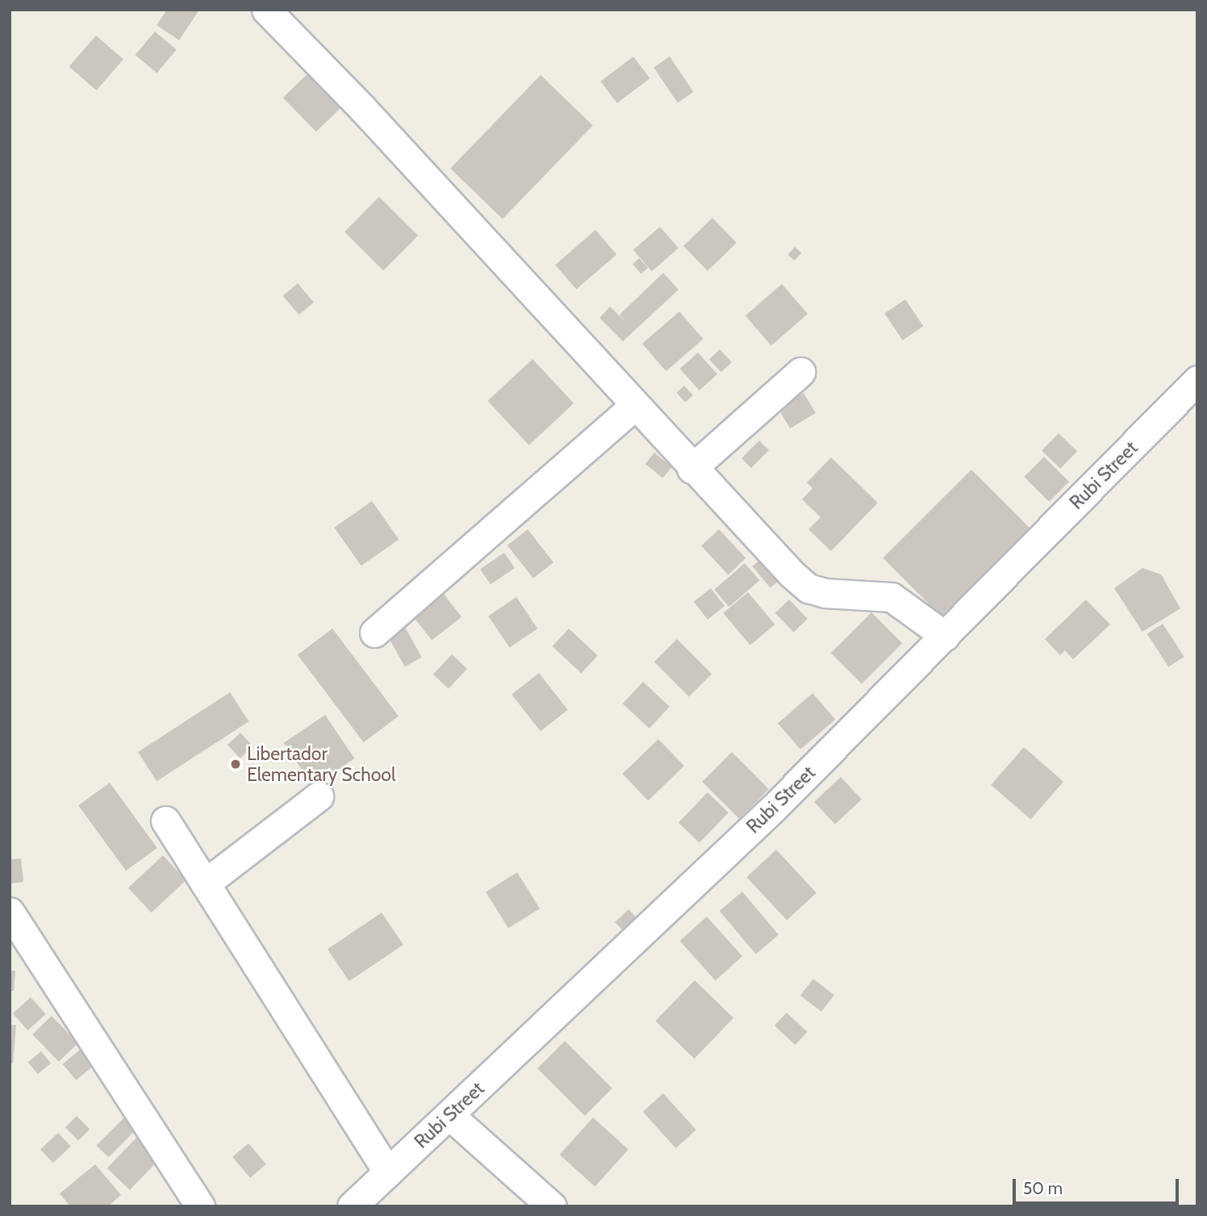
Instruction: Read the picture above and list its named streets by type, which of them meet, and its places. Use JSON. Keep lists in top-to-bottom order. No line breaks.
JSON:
{"streets":{"street":["Rubi Street"]},"places":["Libertador Elementary School"],"scale_bar":"50 m"}
